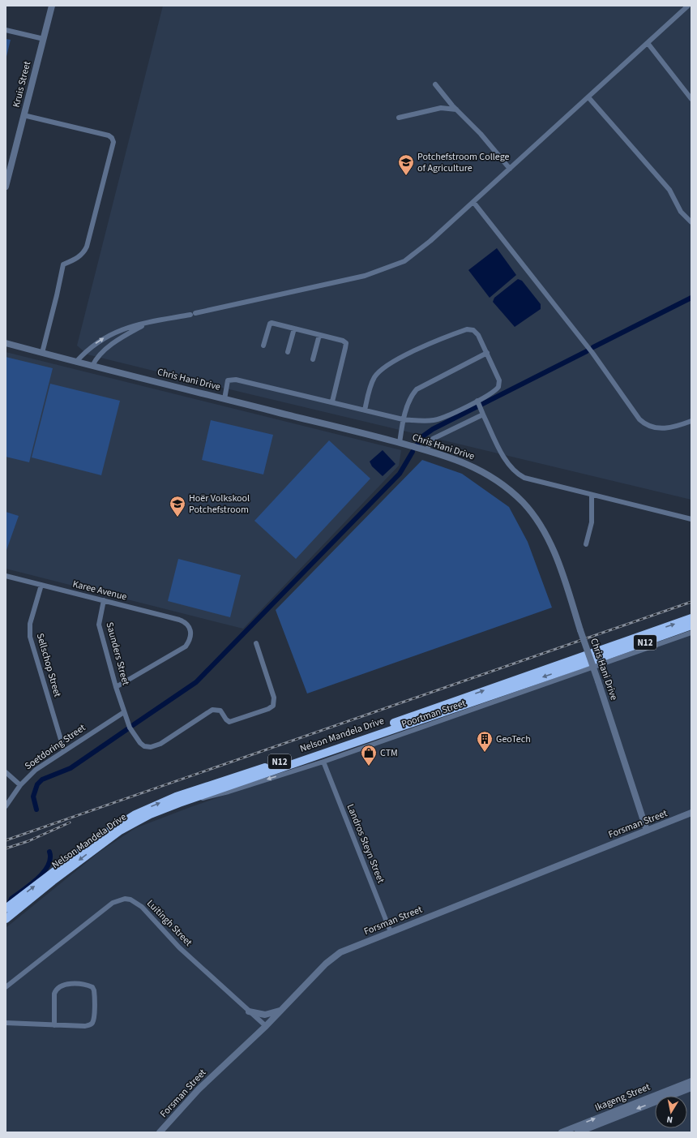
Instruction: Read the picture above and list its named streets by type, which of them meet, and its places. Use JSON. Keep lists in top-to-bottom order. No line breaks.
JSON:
{"streets":{"highway":["N12","Nelson Mandela Drive"],"street":["Kruis Street","Chris Hani Drive","Karee Avenue","Saunders Street","Sellschop Street","Poortman Street","Soetdoring Street","Forsman Street","Landros Steyn Street","Luitingh Street","Ikageng Street"]},"crossings":[["Chris Hani Drive","Forsman Street"],["Karee Avenue","Saunders Street"],["Karee Avenue","Sellschop Street"],["Saunders Street","Soetdoring Street"],["Sellschop Street","Soetdoring Street"],["Poortman Street","Nelson Mandela Drive"],["Poortman Street","Landros Steyn Street"],["Forsman Street","Landros Steyn Street"],["Forsman Street","Luitingh Street"]],"places":{"school or university":["Potchefstroom College of Agriculture","Hoër Volkskool Potchefstroom"],"building":["GeoTech"],"shop":["CTM"]},"north":"bottom"}
